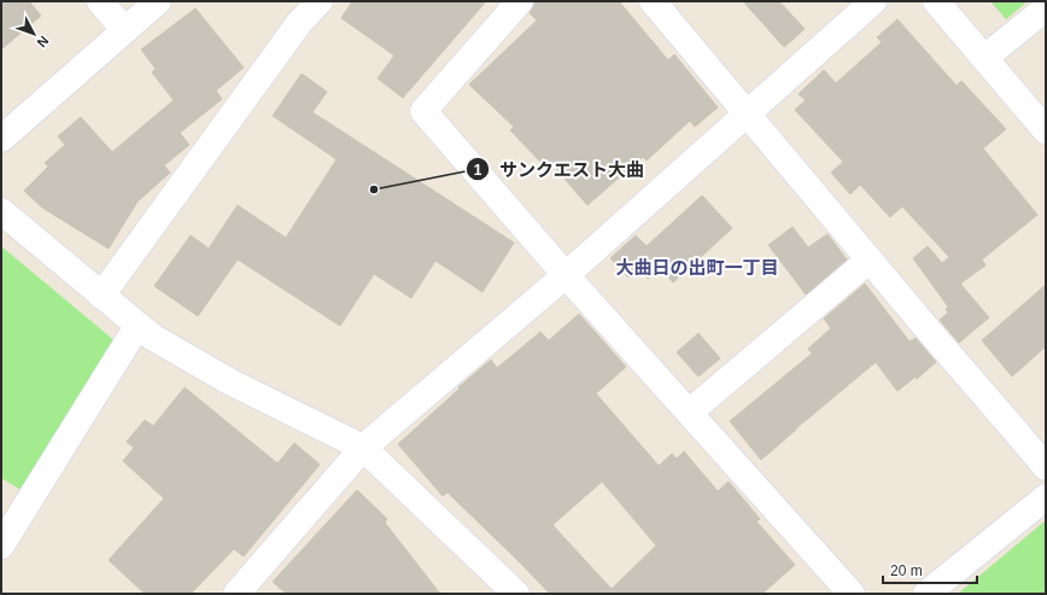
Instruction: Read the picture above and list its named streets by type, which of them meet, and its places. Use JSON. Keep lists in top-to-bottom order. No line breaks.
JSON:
{"districts":["大曲日の出町一丁目"],"places":["サンクエスト大曲"],"scale_bar":"20 m","north":"bottom right"}
